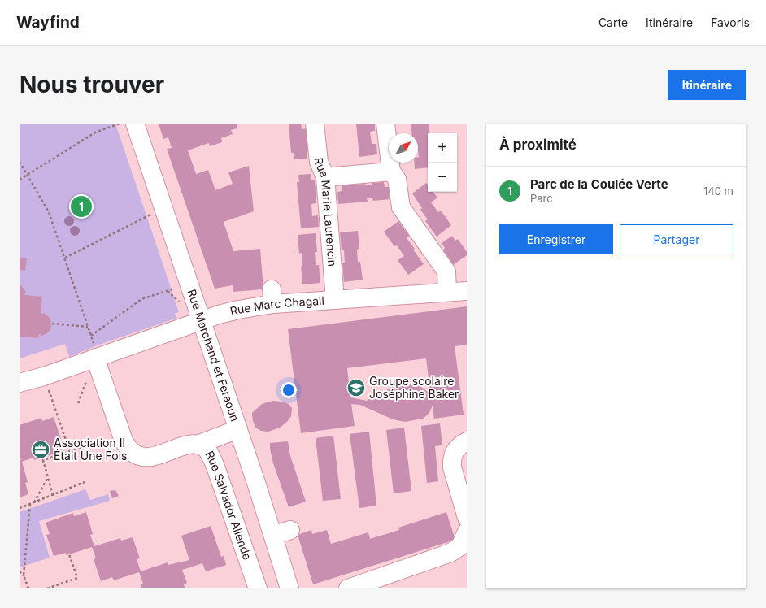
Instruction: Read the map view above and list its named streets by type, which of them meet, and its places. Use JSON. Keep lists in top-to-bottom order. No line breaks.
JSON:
{"streets":{"street":["Rue Marie Laurencin","Rue Marc Chagall","Rue Marchand et Feraoun","Rue Salvador Allende"]},"crossings":[["Rue Marie Laurencin","Rue Marc Chagall"],["Rue Marc Chagall","Rue Marchand et Feraoun"],["Rue Marc Chagall","Rue Salvador Allende"]],"places":{"school or university":["Groupe scolaire Joséphine Baker"],"office":["Association Il Était Une Fois"]},"north":"top right","page":{"header":"Wayfind","nav":["Carte","Itinéraire","Favoris"],"buttons":["Itinéraire",["Enregistrer","Partager"]],"title":"Nous trouver","heading":"À proximité","map_buttons":["+","−"],"list":[{"mark":"1","name":"Parc de la Coulée Verte","note":"Parc","value":"140 m"}],"pins":"1"}}
